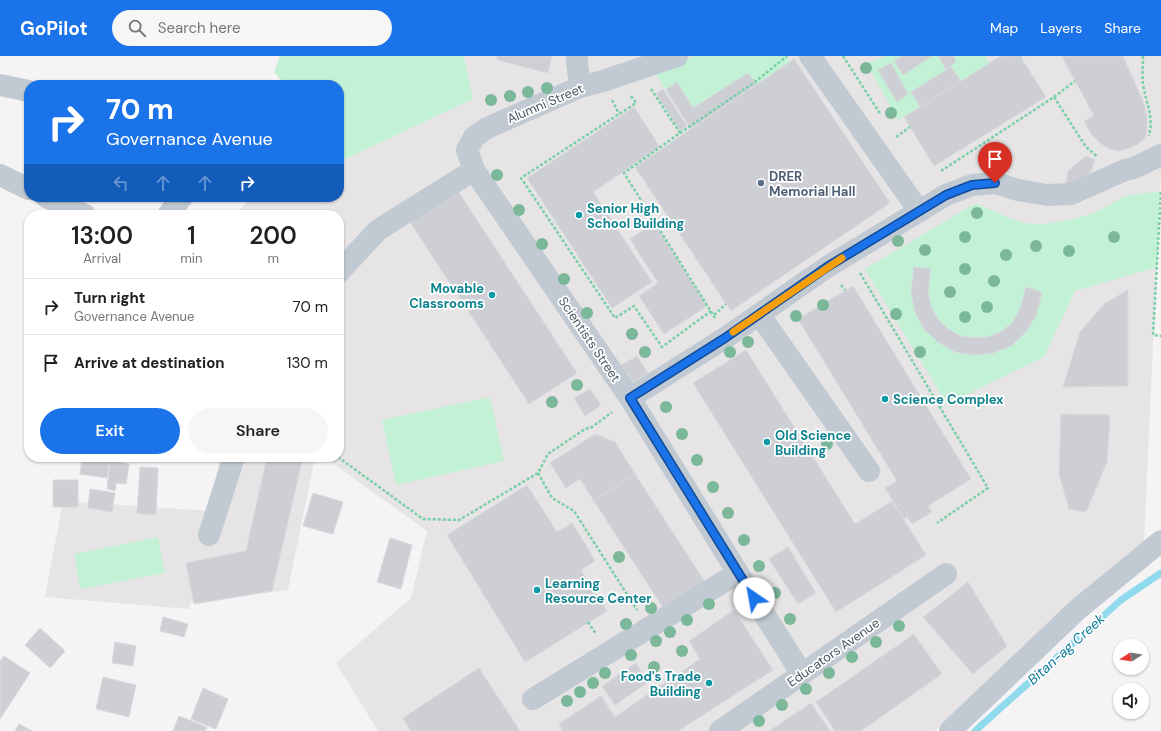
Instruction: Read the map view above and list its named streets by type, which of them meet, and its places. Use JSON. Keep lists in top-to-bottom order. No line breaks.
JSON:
{"streets":{"street":["Alumni Street","Scientists Street","Educators Avenue"]},"crossings":[["Alumni Street","Scientists Street"],["Scientists Street","Educators Avenue"]],"water":["Bitan-ag Creek"],"places":["DRER Memorial Hall","Senior High School Building","Movable Classrooms","Science Complex","Old Science Building","Learning Resource Center","Food's Trade Building"],"north":"left","page":{"header":"GoPilot","search":"Search here","nav":["Map","Layers","Share"],"turn":["70 m","Governance Avenue"],"eta":["13:00","Arrival","1","min","200","m"],"list":[{"name":"Turn right","note":"Governance Avenue","value":"70 m"},{"name":"Arrive at destination","value":"130 m"}],"buttons":["Exit","Share"]}}
